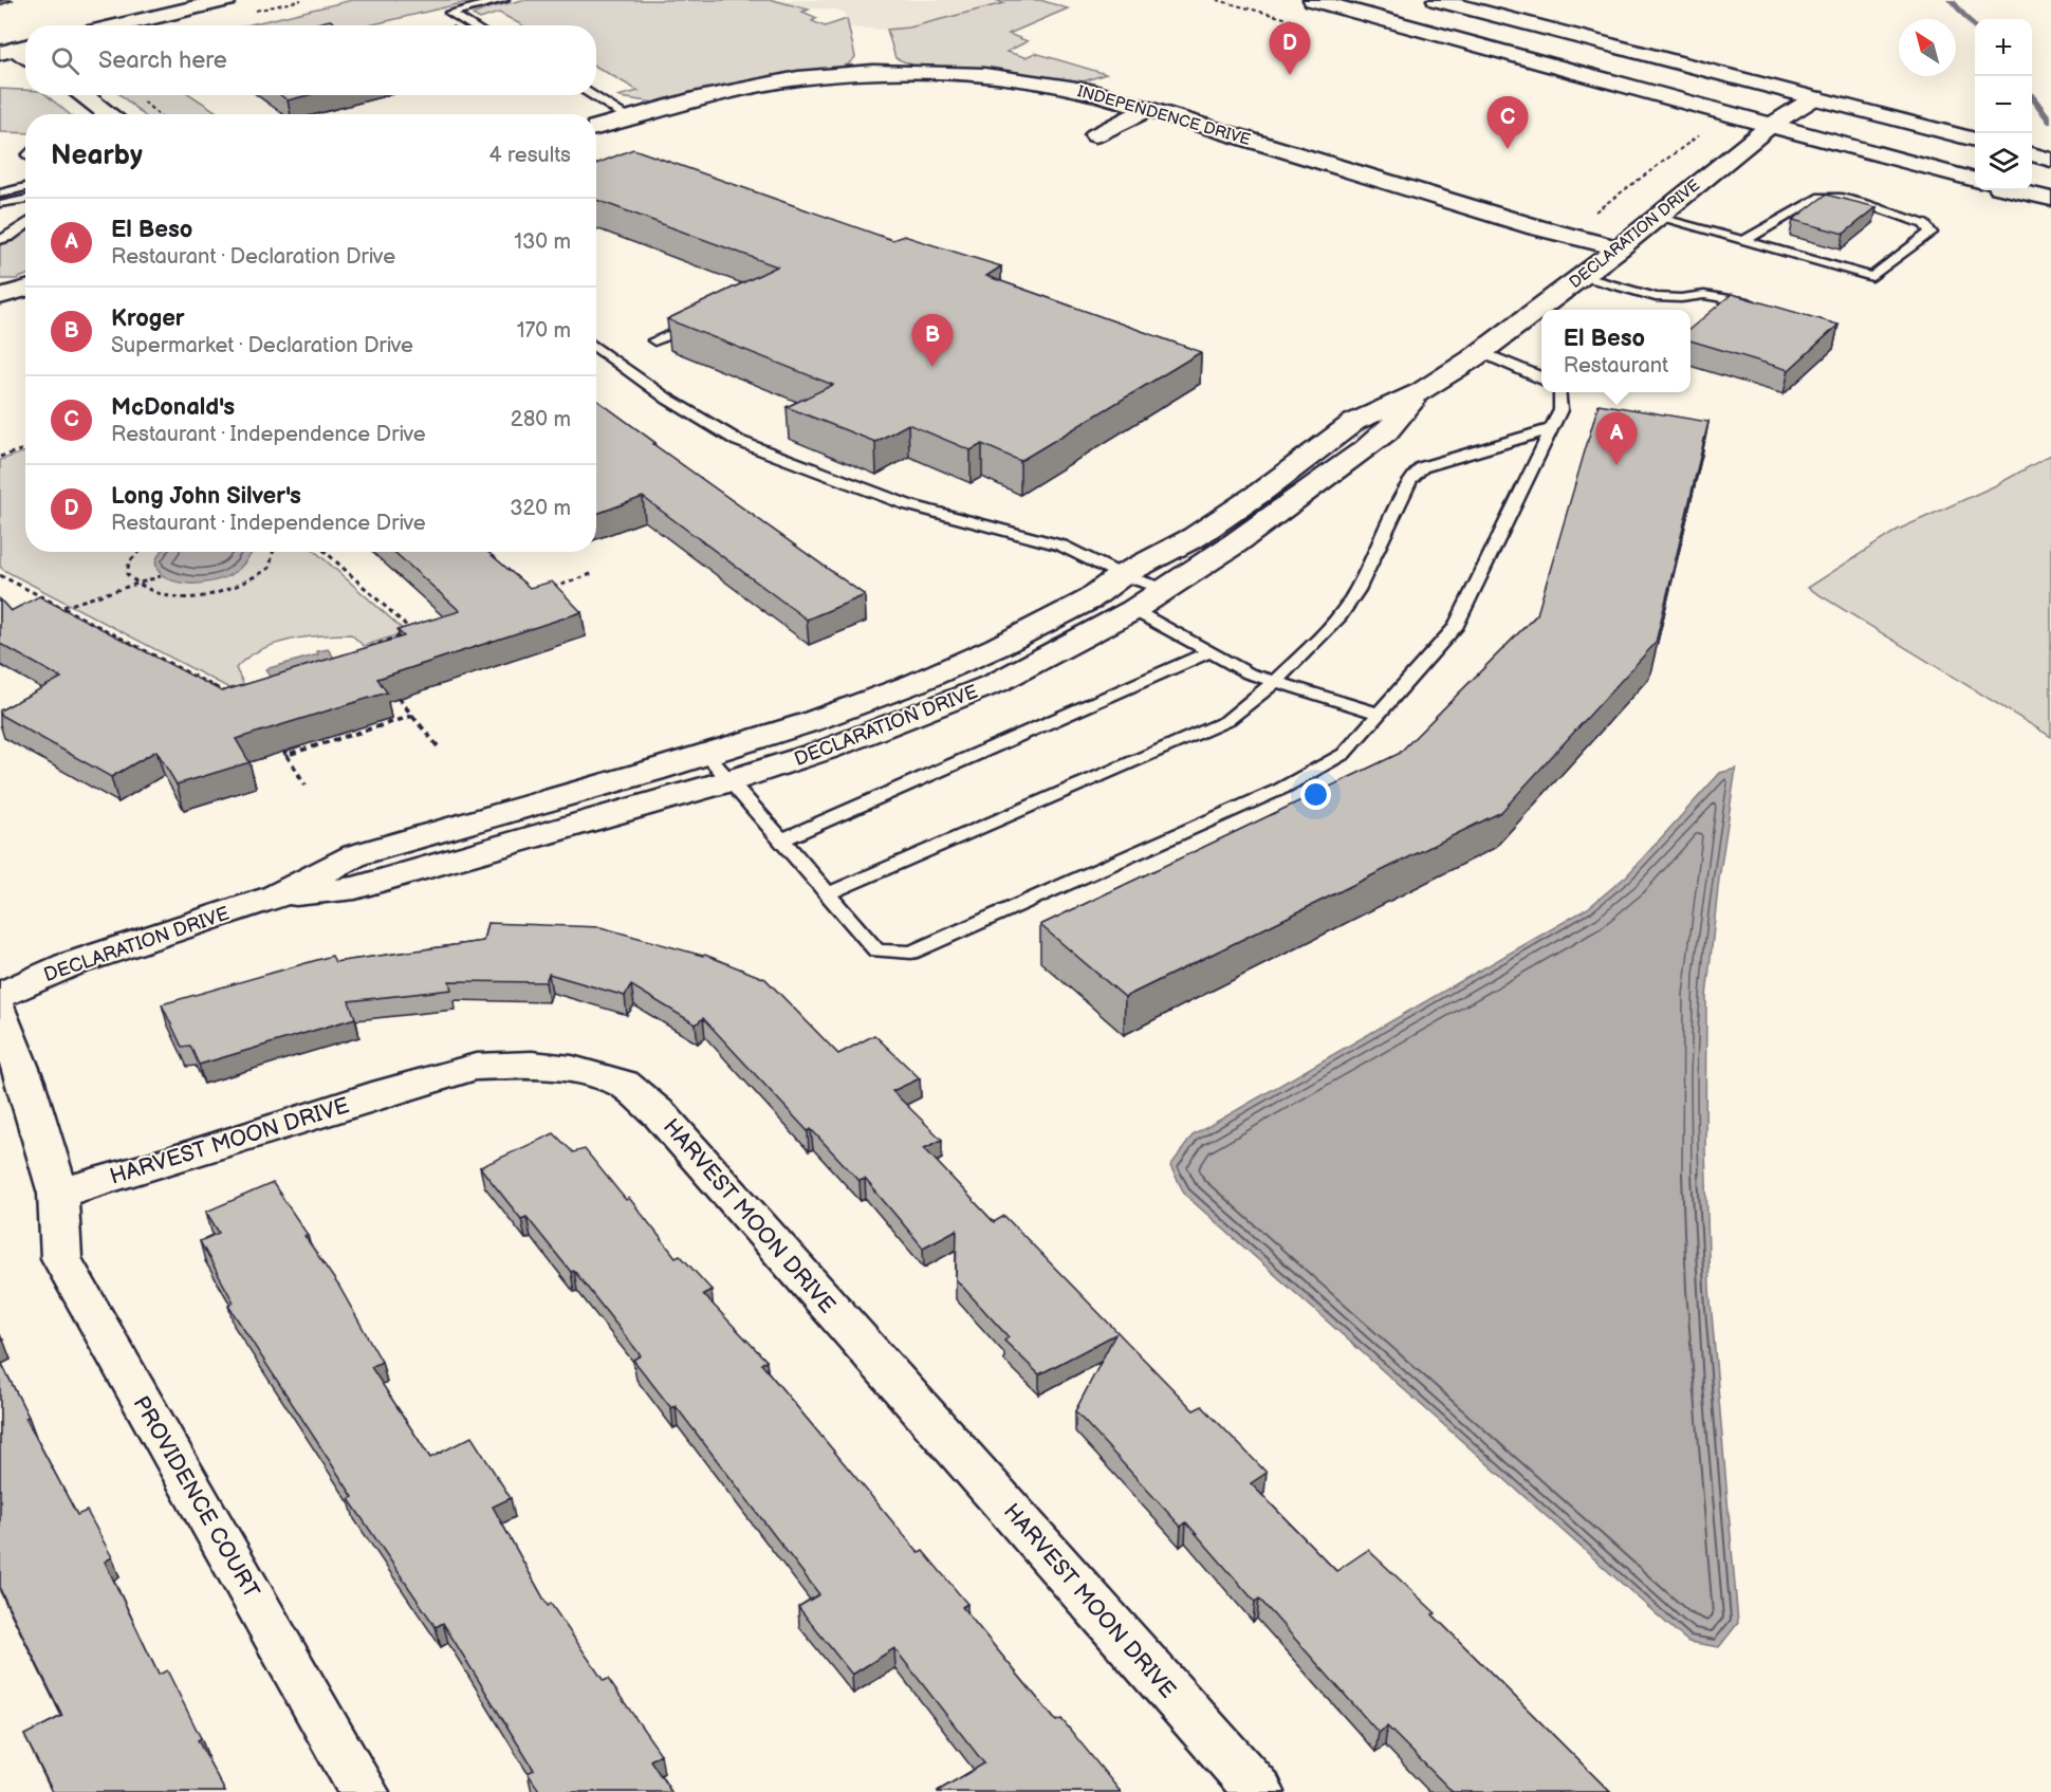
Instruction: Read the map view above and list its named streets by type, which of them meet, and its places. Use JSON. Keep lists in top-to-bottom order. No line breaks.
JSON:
{"streets":{"street":["INDEPENDENCE DRIVE","DECLARATION DRIVE","HARVEST MOON DRIVE","PROVIDENCE COURT"]},"crossings":[["INDEPENDENCE DRIVE","DECLARATION DRIVE"],["HARVEST MOON DRIVE","PROVIDENCE COURT"]],"north":"top left","page":{"map_buttons":["+","−"],"pins":["D","C","B","A"],"search":"Search here","heading":["Nearby","4 results"],"list":[{"mark":"A","name":"El Beso","note":"Restaurant · Declaration Drive","value":"130 m"},{"mark":"B","name":"Kroger","note":"Supermarket · Declaration Drive","value":"170 m"},{"mark":"C","name":"McDonald's","note":"Restaurant · Independence Drive","value":"280 m"},{"mark":"D","name":"Long John Silver's","note":"Restaurant · Independence Drive","value":"320 m"}],"popup":["El Beso","Restaurant"]}}
